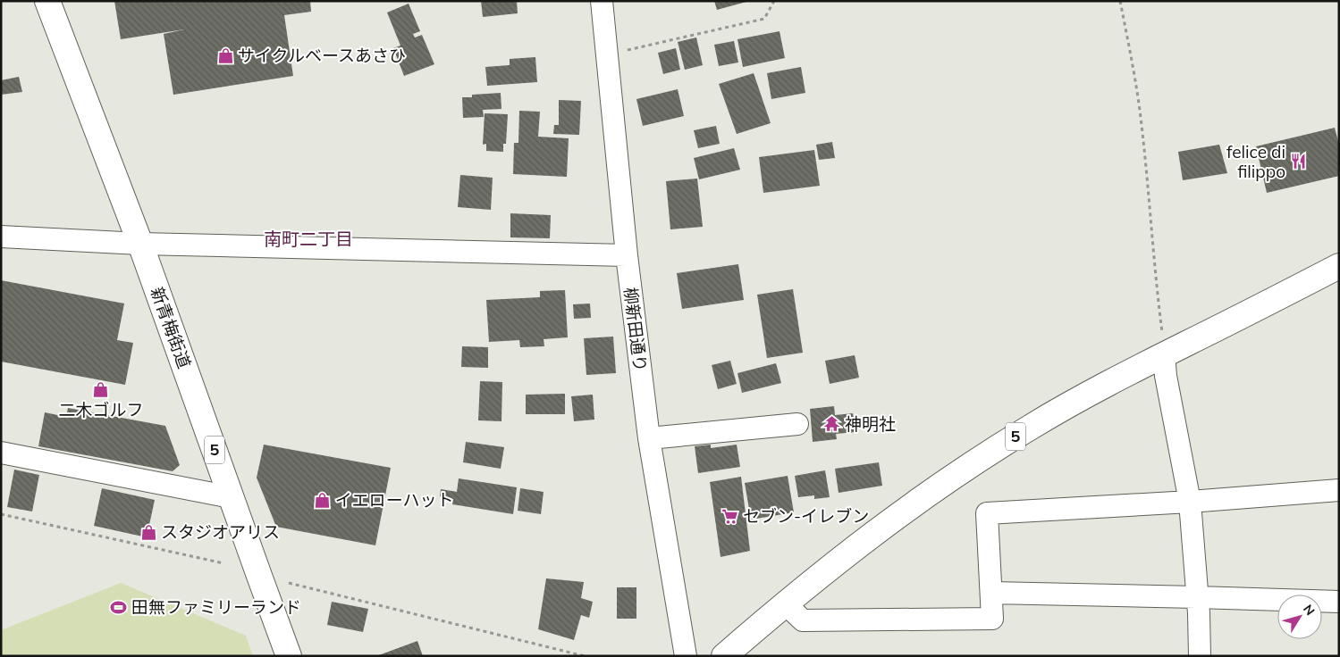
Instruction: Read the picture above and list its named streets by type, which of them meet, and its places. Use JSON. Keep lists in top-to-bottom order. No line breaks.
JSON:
{"streets":{"main road":["新青梅街道","5"],"street":["柳新田通り"]},"districts":["南町二丁目"],"places":{"shop":["サイクルベースあさひ","二木ゴルフ","イエローハット","スタジオアリス"],"restaurant":["felice di filippo"],"temple":["神明社"],"supermarket":["セブン-イレブン"],"sports":["田無ファミリーランド"]},"north":"top right"}
